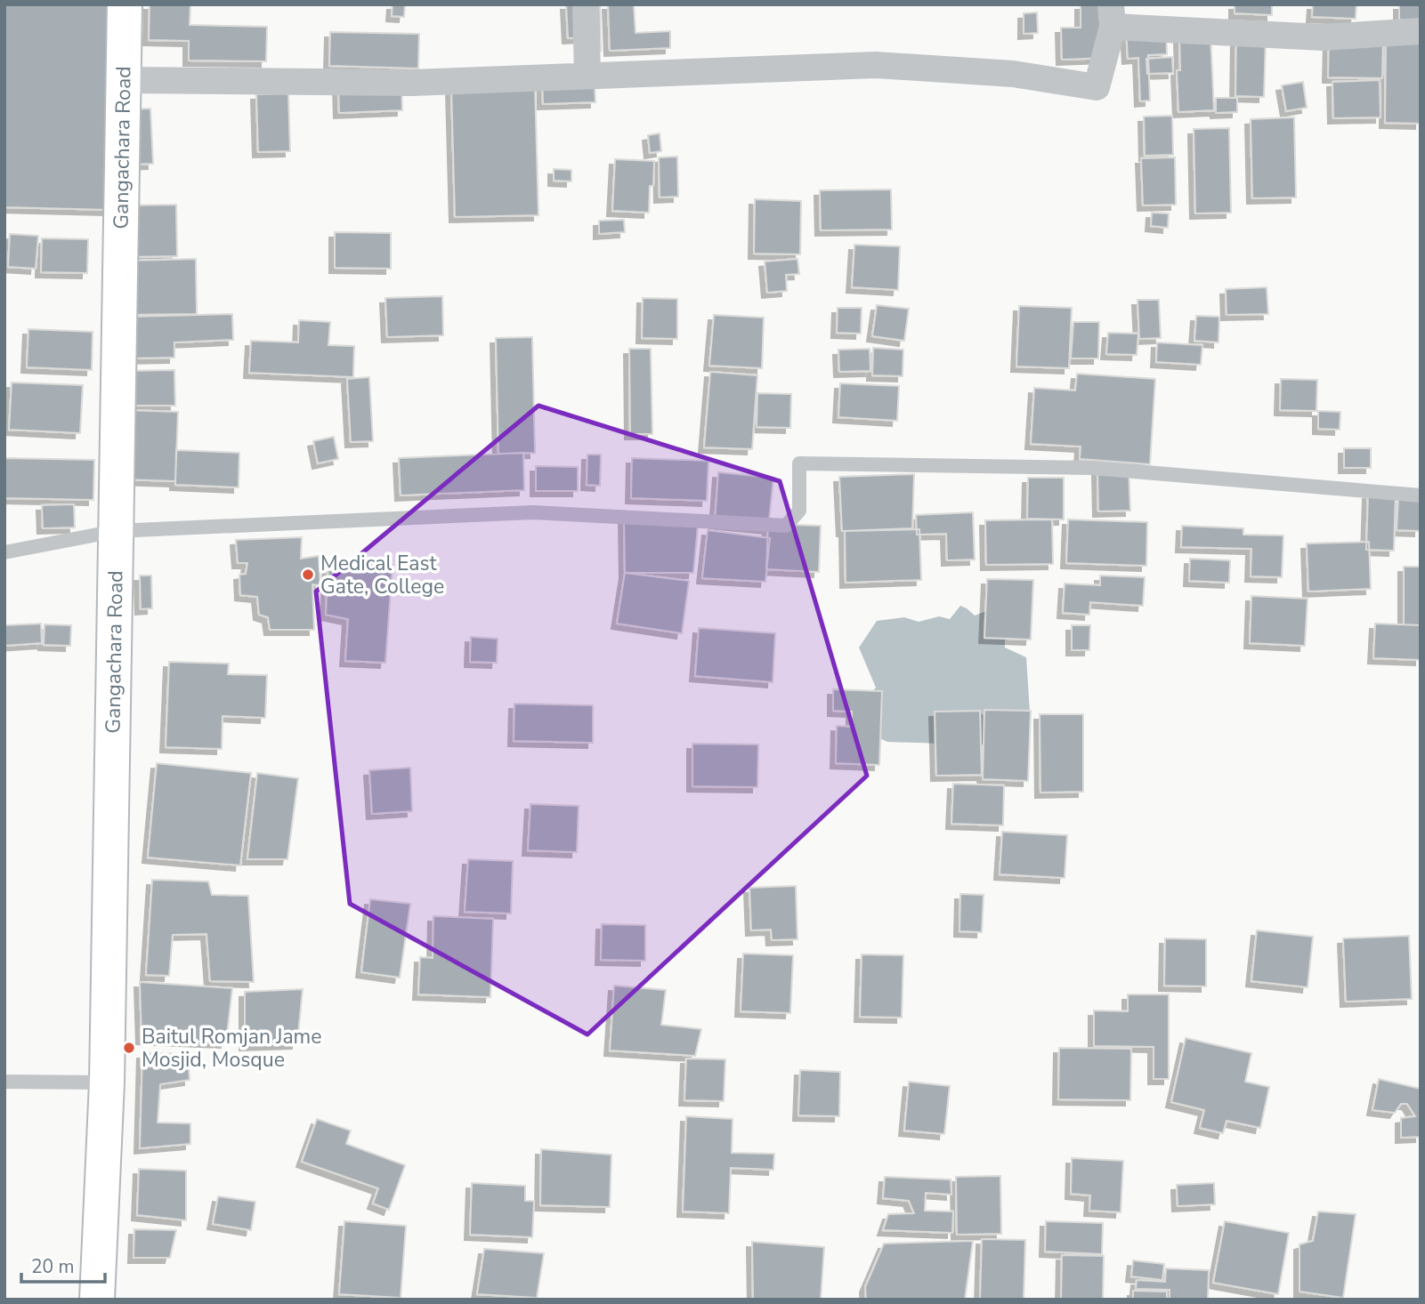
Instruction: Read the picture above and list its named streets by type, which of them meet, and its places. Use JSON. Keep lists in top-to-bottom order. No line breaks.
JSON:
{"streets":{"main road":["Gangachara Road"]},"places":["Medical East Gate, College","Baitul Romjan Jame Mosjid, Mosque"],"scale_bar":"20 m"}
